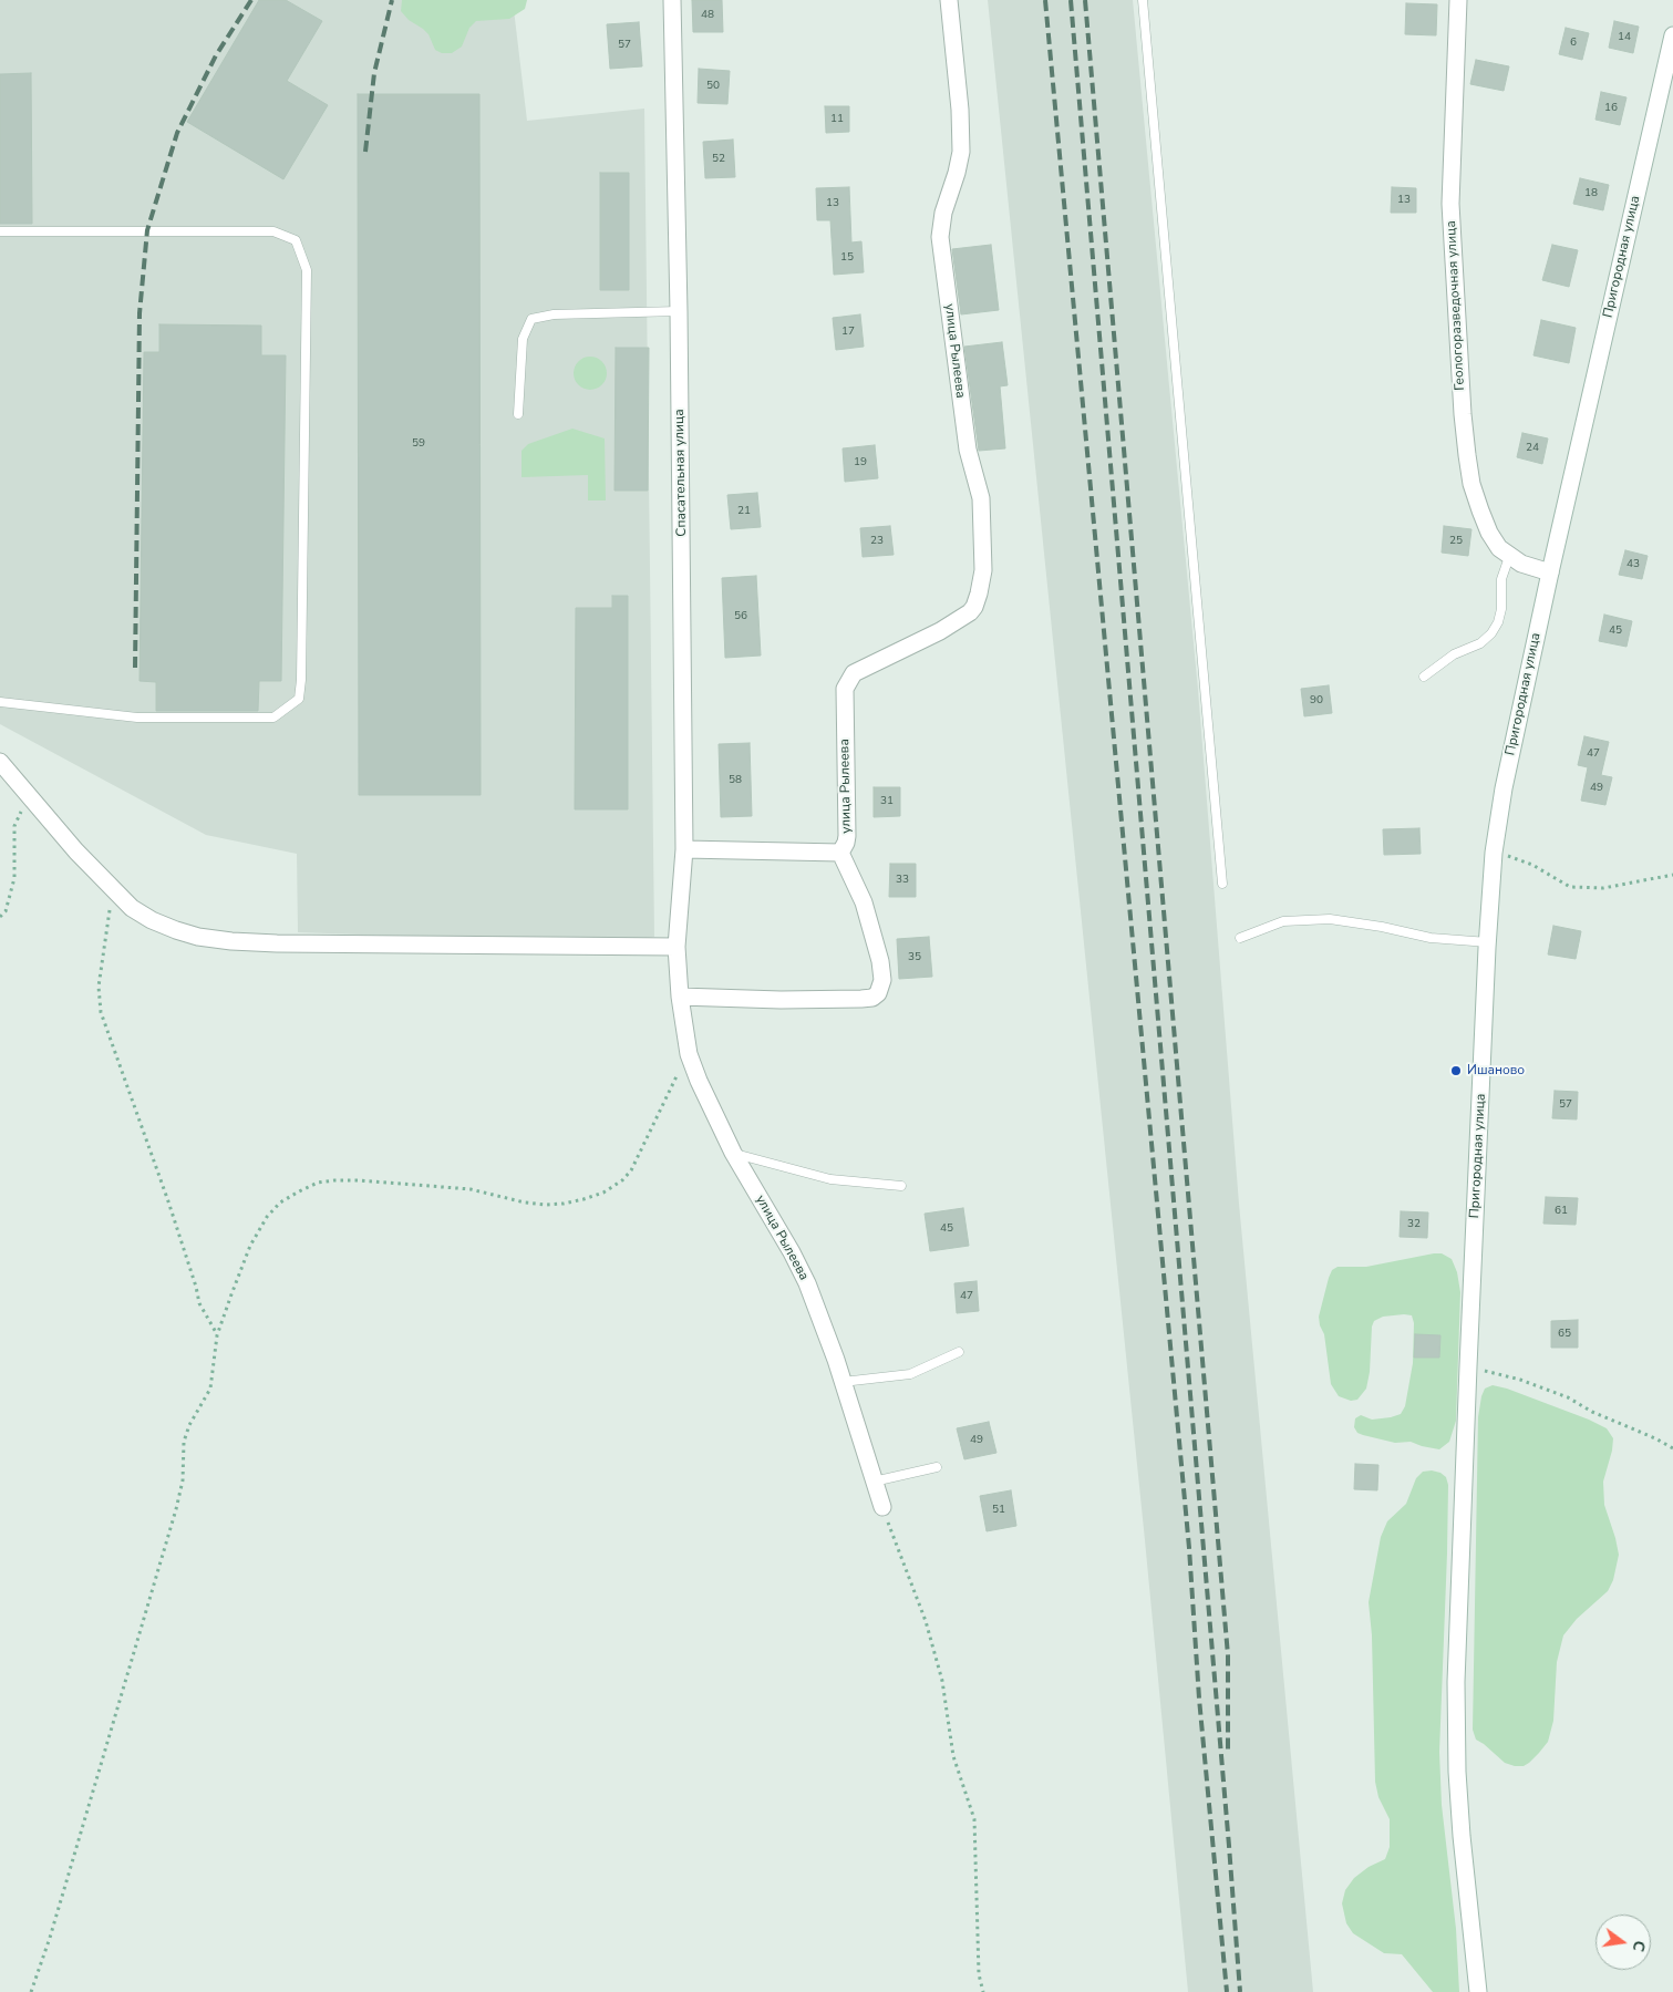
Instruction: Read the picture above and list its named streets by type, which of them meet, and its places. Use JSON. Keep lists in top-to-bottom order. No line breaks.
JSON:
{"streets":{"street":["Пригородная улица","Геологоразведочная улица","улица Рылеева","Спасательная улица"]},"crossings":[["Пригородная улица","Геологоразведочная улица"],["улица Рылеева","Спасательная улица"]],"places":["Ишаново"],"house_numbers":["48","14","6","57","50","16","11","52","18","13","13","15","17","59","24","19","21","23","25","43","56","45","90","47","58","49","31","33","35","57","61","32","45","47","65","49","51"],"north":"right"}
